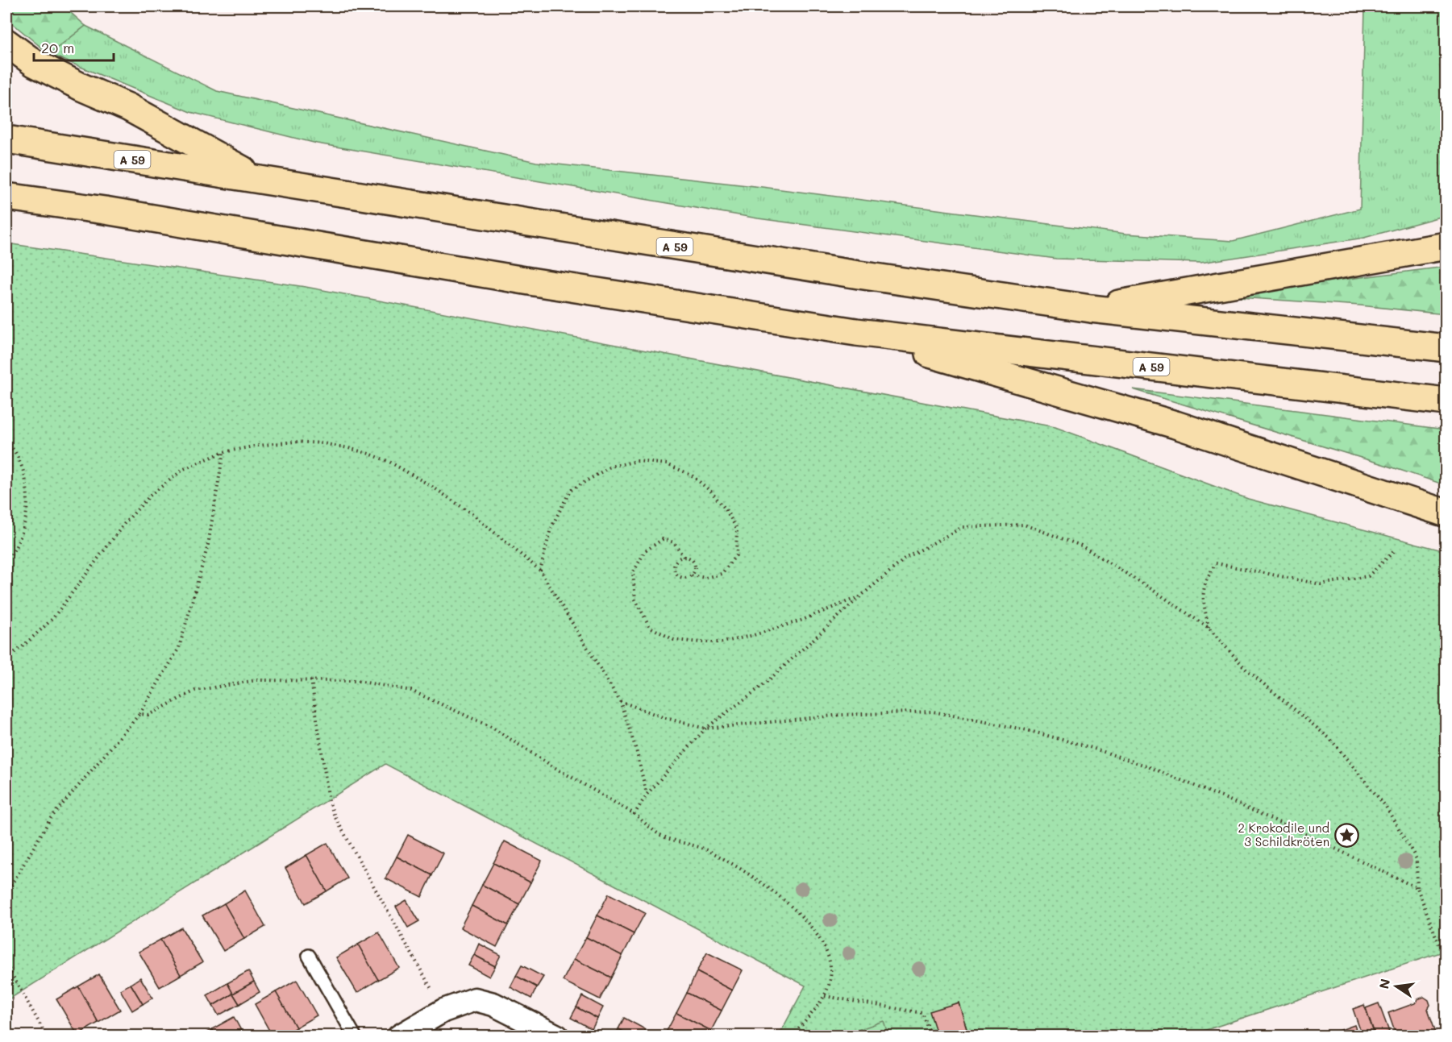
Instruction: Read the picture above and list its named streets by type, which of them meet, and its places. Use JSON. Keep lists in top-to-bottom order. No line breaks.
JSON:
{"streets":{"highway":["A 59"]},"places":{"place":["2 Krokodile und 3 Schildkröten"]},"scale_bar":"20 m","north":"left"}
